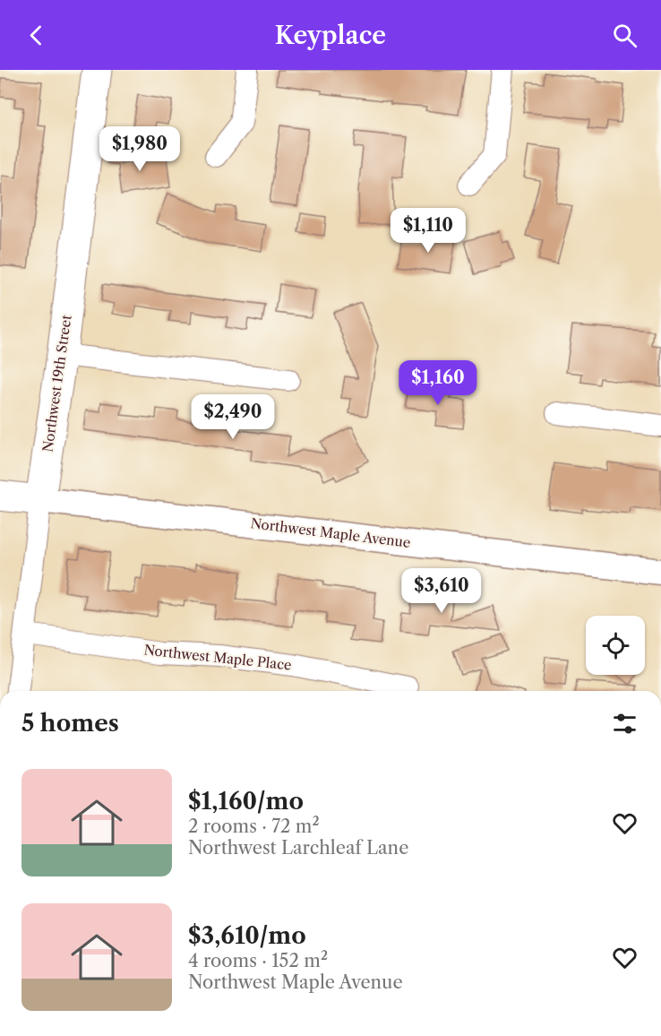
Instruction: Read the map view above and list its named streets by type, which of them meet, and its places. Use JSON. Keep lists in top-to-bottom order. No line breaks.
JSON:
{"streets":{"main road":["Northwest 19th Street","Northwest Maple Avenue"],"street":["Northwest Maple Place"]},"crossings":[["Northwest 19th Street","Northwest Maple Avenue"],["Northwest 19th Street","Northwest Maple Place"]],"page":{"header":"Keyplace","price":["$1,980","$1,110","$1,160","$2,490","$3,610"],"heading":"5 homes","list":[{"name":"$1,160/mo","note":"2 rooms · 72 m² · Northwest Larchleaf Lane"},{"name":"$3,610/mo","note":"4 rooms · 152 m² · Northwest Maple Avenue"}]}}
